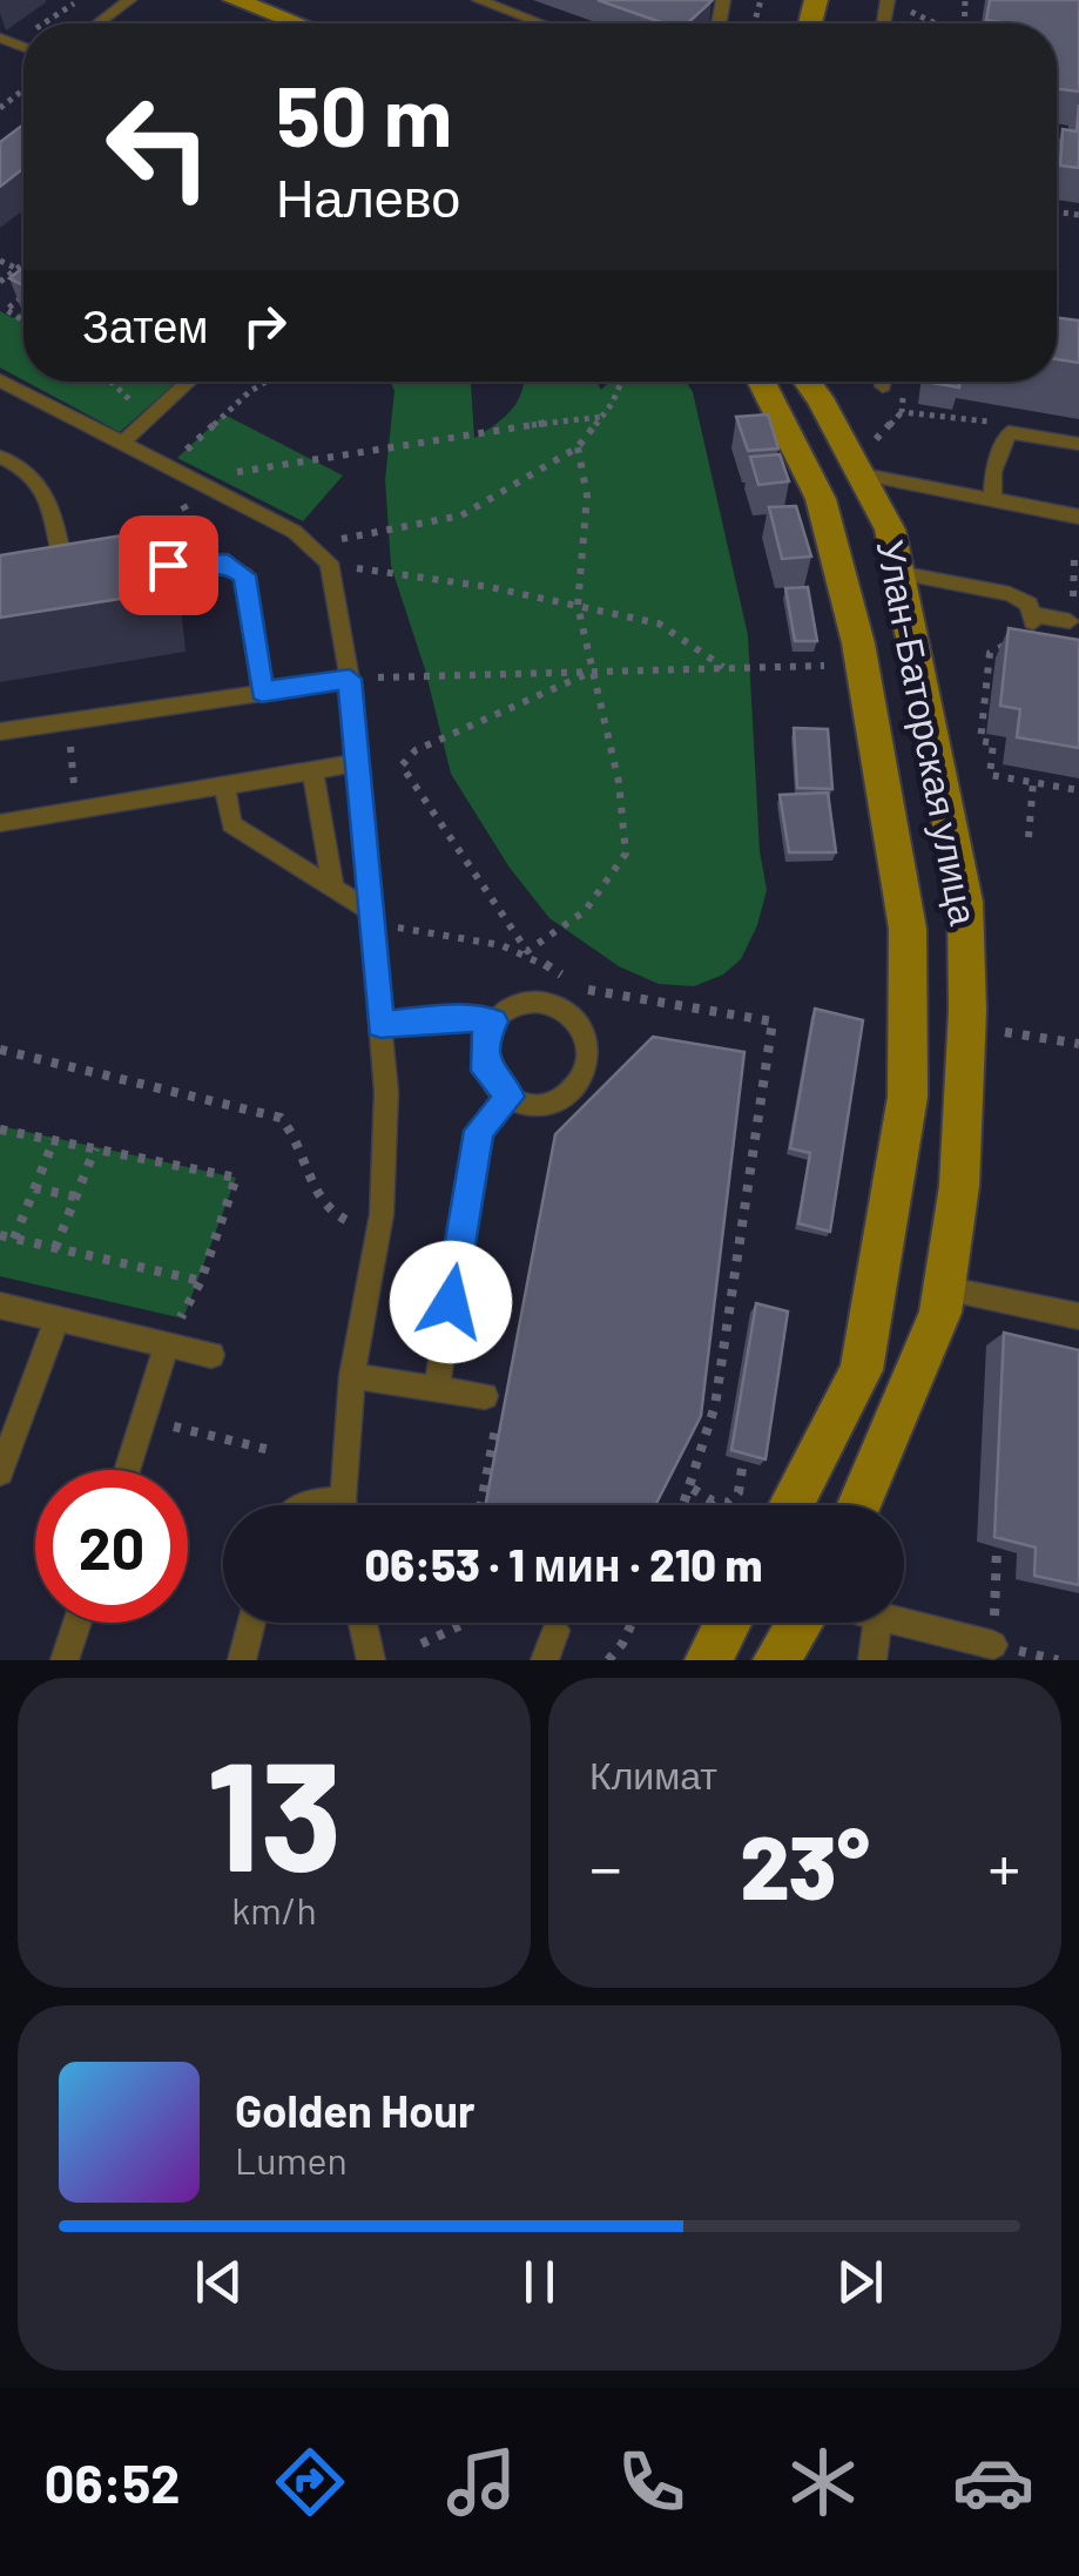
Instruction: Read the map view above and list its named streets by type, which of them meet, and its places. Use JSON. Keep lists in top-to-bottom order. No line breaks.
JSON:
{"streets":{"street":["Улан-Баторская улица"]},"page":{"turn":["50 m","Налево"],"then":"Затем","limit":"20","trip":"06:53 · 1 мин · 210 m","tile":[["13","km/h"],"Климат"],"heat":["−","23°","+"],"song":["Golden Hour","Lumen"],"tabs":"06:52"}}
